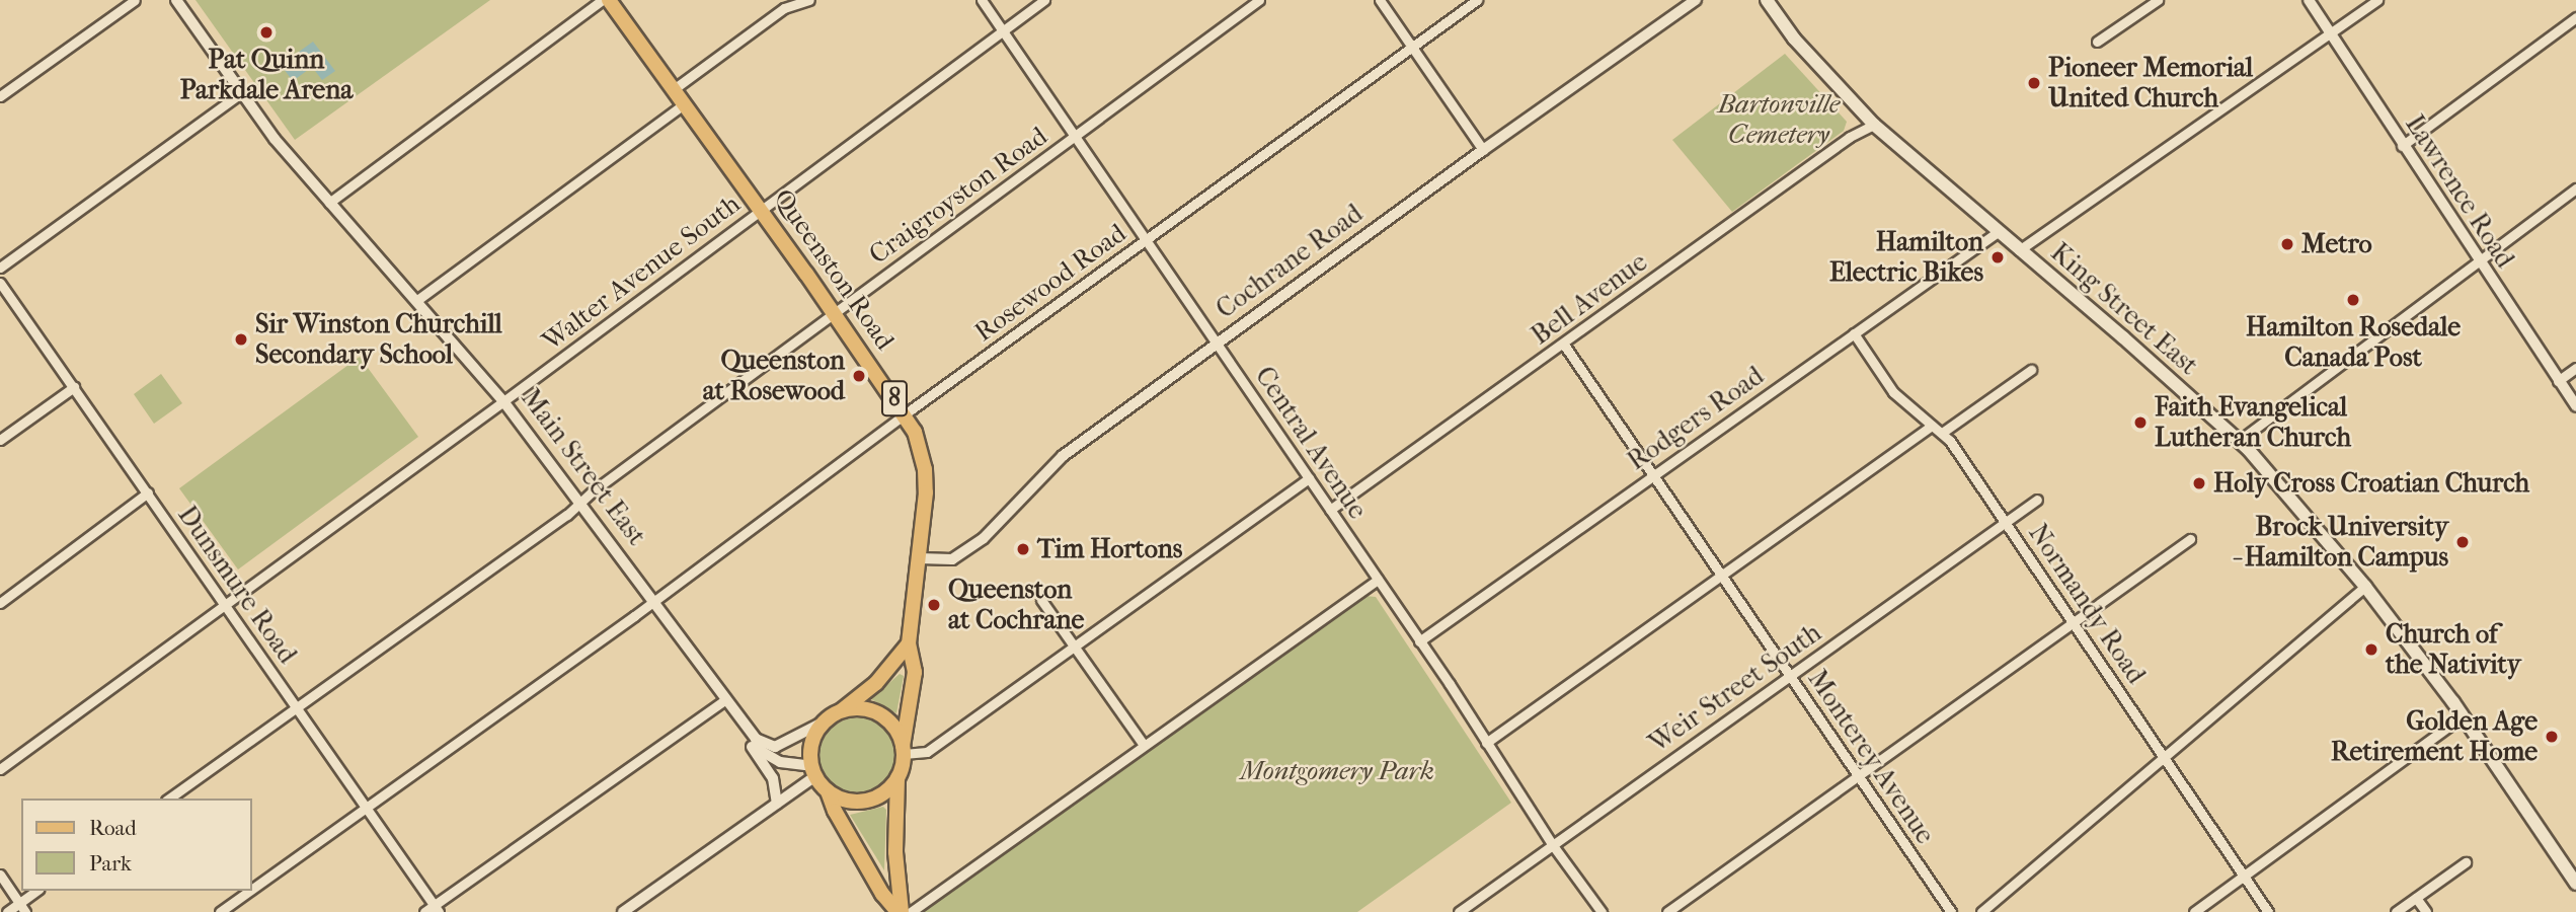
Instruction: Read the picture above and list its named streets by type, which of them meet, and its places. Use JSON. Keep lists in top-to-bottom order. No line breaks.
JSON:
{"streets":{"main road":["Queenston Road","King Street East","8"],"street":["Lawrence Road","Craigroyston Road","Cochrane Road","Walter Avenue South","Rosewood Road","Bell Avenue","Rodgers Road","Central Avenue","Main Street East","Dunsmure Road","Normandy Road","Weir Street South","Monterey Avenue"]},"crossings":[["Craigroyston Road","Queenston Road"],["Craigroyston Road","Central Avenue"],["Craigroyston Road","Main Street East"],["Craigroyston Road","Dunsmure Road"],["Cochrane Road","Queenston Road"],["Cochrane Road","Central Avenue"],["Queenston Road","Walter Avenue South"],["Queenston Road","Rosewood Road"],["Queenston Road","Main Street East"],["Walter Avenue South","Central Avenue"],["Walter Avenue South","Main Street East"],["Walter Avenue South","Dunsmure Road"],["Rosewood Road","Central Avenue"],["Rosewood Road","Main Street East"],["Rosewood Road","Dunsmure Road"],["Bell Avenue","King Street East"],["Bell Avenue","Central Avenue"],["Bell Avenue","Monterey Avenue"],["King Street East","Rodgers Road"],["Rodgers Road","Central Avenue"],["Rodgers Road","Normandy Road"],["Rodgers Road","Monterey Avenue"],["Central Avenue","Weir Street South"],["Normandy Road","Weir Street South"],["Weir Street South","Monterey Avenue"]],"parks":["Bartonville Cemetery","Montgomery Park"],"places":["Pat Quinn Parkdale Arena","Pioneer Memorial United Church","Metro","Hamilton Electric Bikes","Hamilton Rosedale Canada Post","Sir Winston Churchill Secondary School","Queenston at Rosewood","Faith Evangelical Lutheran Church","Holy Cross Croatian Church","Brock University - Hamilton Campus","Tim Hortons","Queenston at Cochrane","Church of the Nativity","Golden Age Retirement Home"],"legend":["Road","Park"]}
